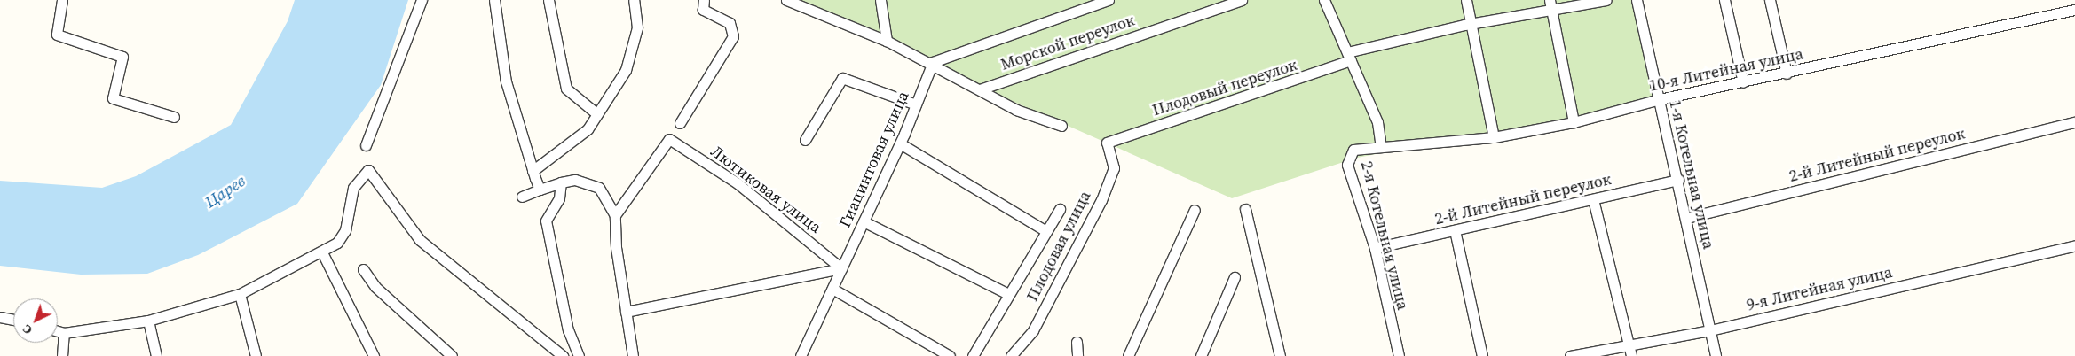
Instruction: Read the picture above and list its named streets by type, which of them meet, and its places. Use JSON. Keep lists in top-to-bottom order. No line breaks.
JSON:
{"streets":{"street":["Морской переулок","10-я Литейная улица","Плодовый переулок","2-й Литейный переулок","Гиацинтовая улица","1-я Котельная улица","Лютиковая улица","2-я Котельная улица","Плодовая улица","9-я Литейная улица"]},"crossings":[["10-я Литейная улица","1-я Котельная улица"],["10-я Литейная улица","2-я Котельная улица"],["Плодовый переулок","2-я Котельная улица"],["Плодовый переулок","Плодовая улица"],["2-й Литейный переулок","1-я Котельная улица"],["2-й Литейный переулок","2-я Котельная улица"],["Гиацинтовая улица","Лютиковая улица"],["1-я Котельная улица","9-я Литейная улица"]],"water":["Царев"],"north":"bottom left"}
